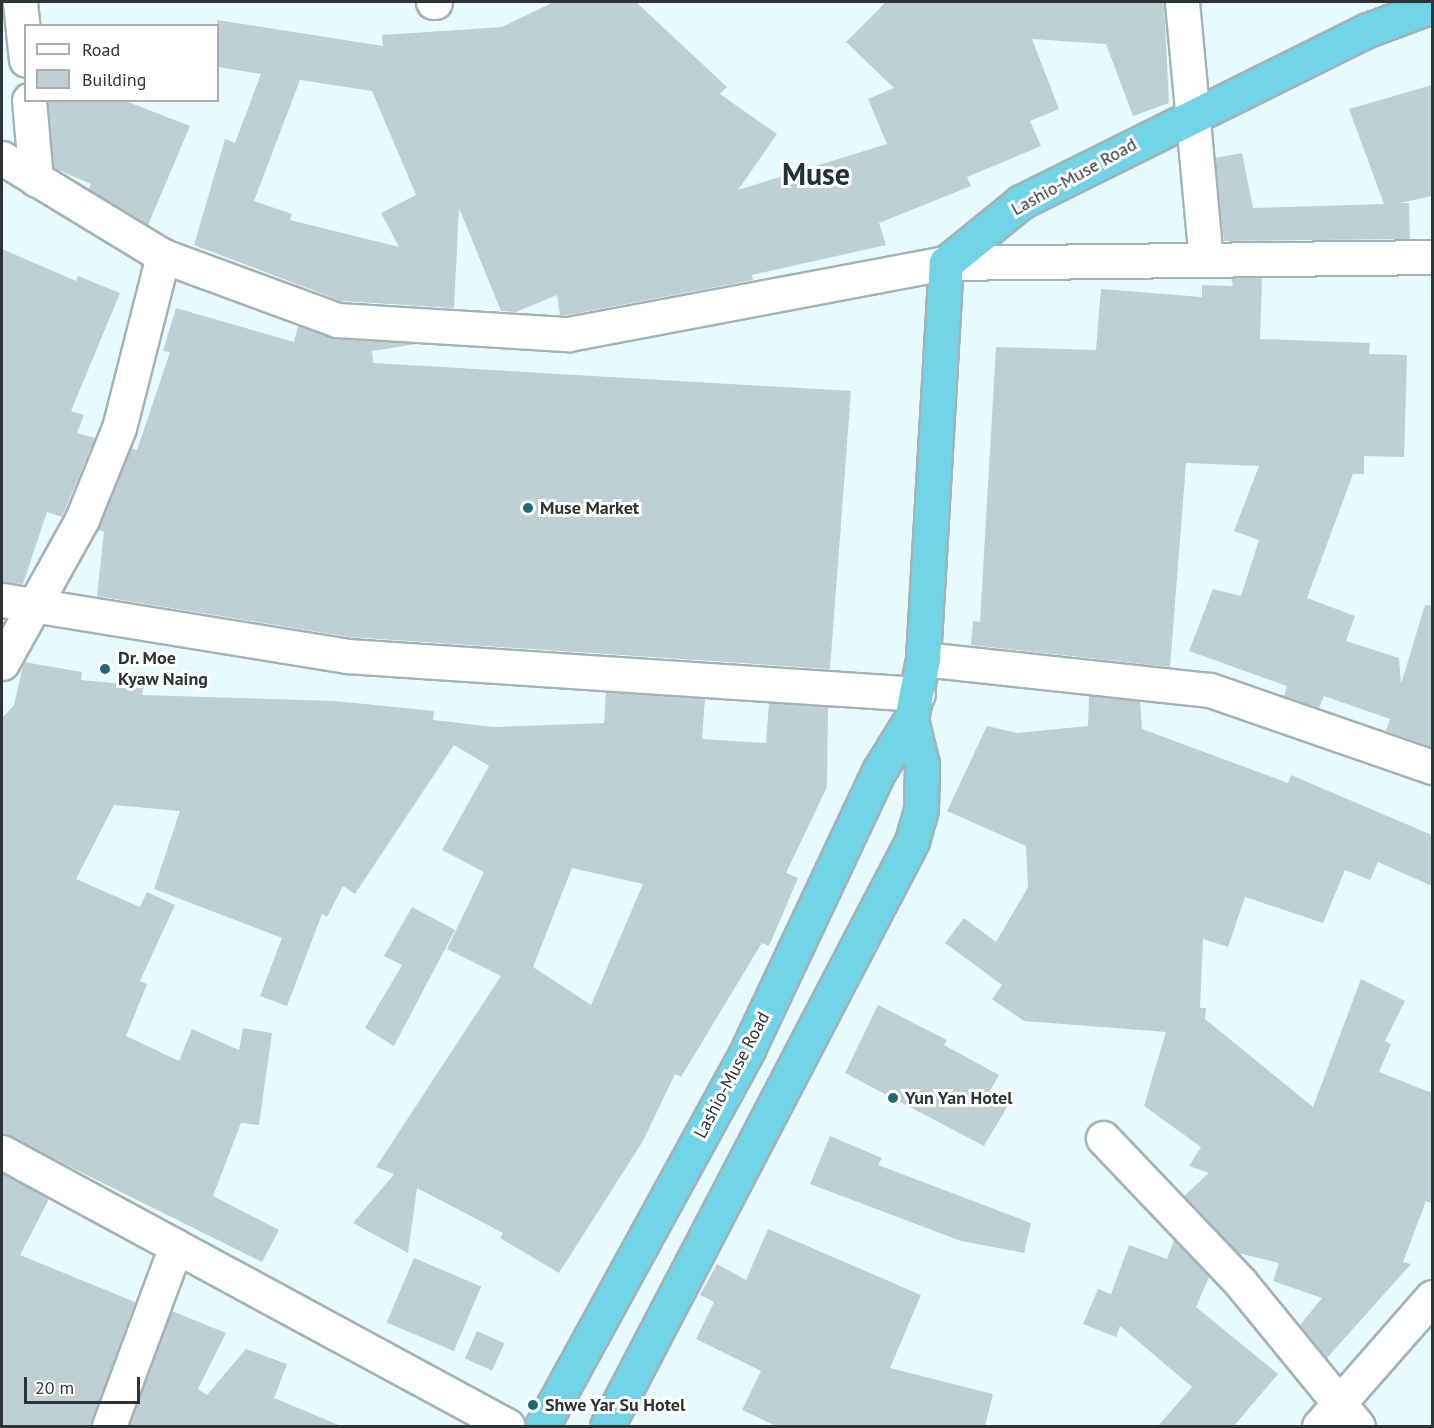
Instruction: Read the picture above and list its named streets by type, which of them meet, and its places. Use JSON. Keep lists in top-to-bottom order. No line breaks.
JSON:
{"streets":{"highway":["Lashio-Muse Road"]},"districts":["Muse"],"places":["Muse Market","Dr. Moe Kyaw Naing","Yun Yan Hotel","Shwe Yar Su Hotel"],"legend":["Road","Building"],"scale_bar":"20 m"}
